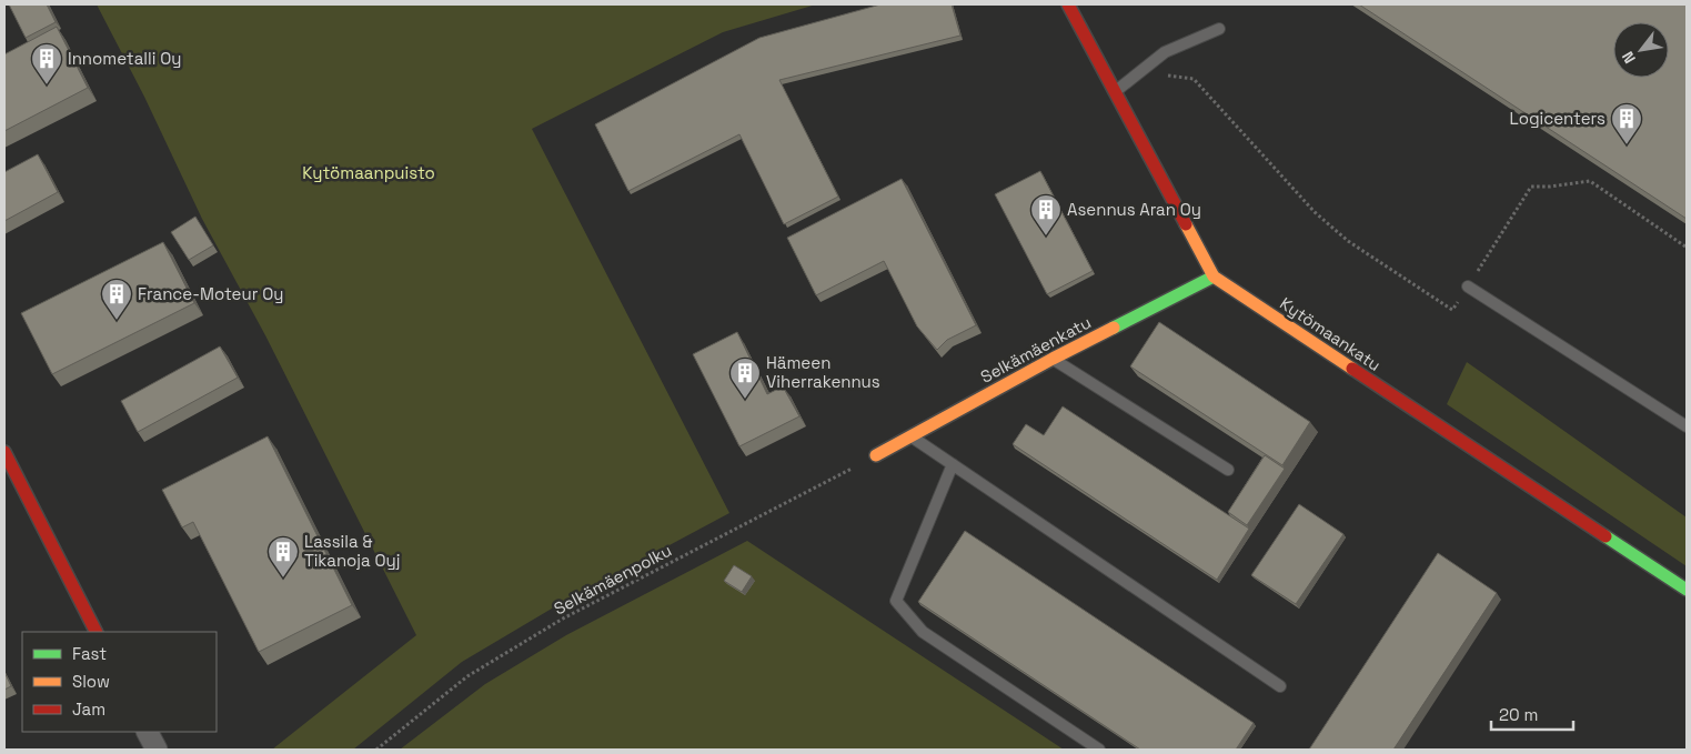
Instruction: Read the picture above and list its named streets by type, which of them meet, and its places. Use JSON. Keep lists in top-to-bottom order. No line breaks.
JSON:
{"streets":{"street":["Kytömaankatu","Selkämäenkatu"],"path":["Selkämäenpolku"]},"crossings":[["Kytömaankatu","Selkämäenkatu"],["Selkämäenkatu","Selkämäenpolku"]],"parks":["Kytömaanpuisto"],"places":{"building":["Innometalli Oy","Logicenters","Asennus Aran Oy","France-Moteur Oy","Hämeen Viherrakennus","Lassila & Tikanoja Oyj"]},"legend":["Fast","Slow","Jam"],"scale_bar":"20 m","north":"bottom left"}
